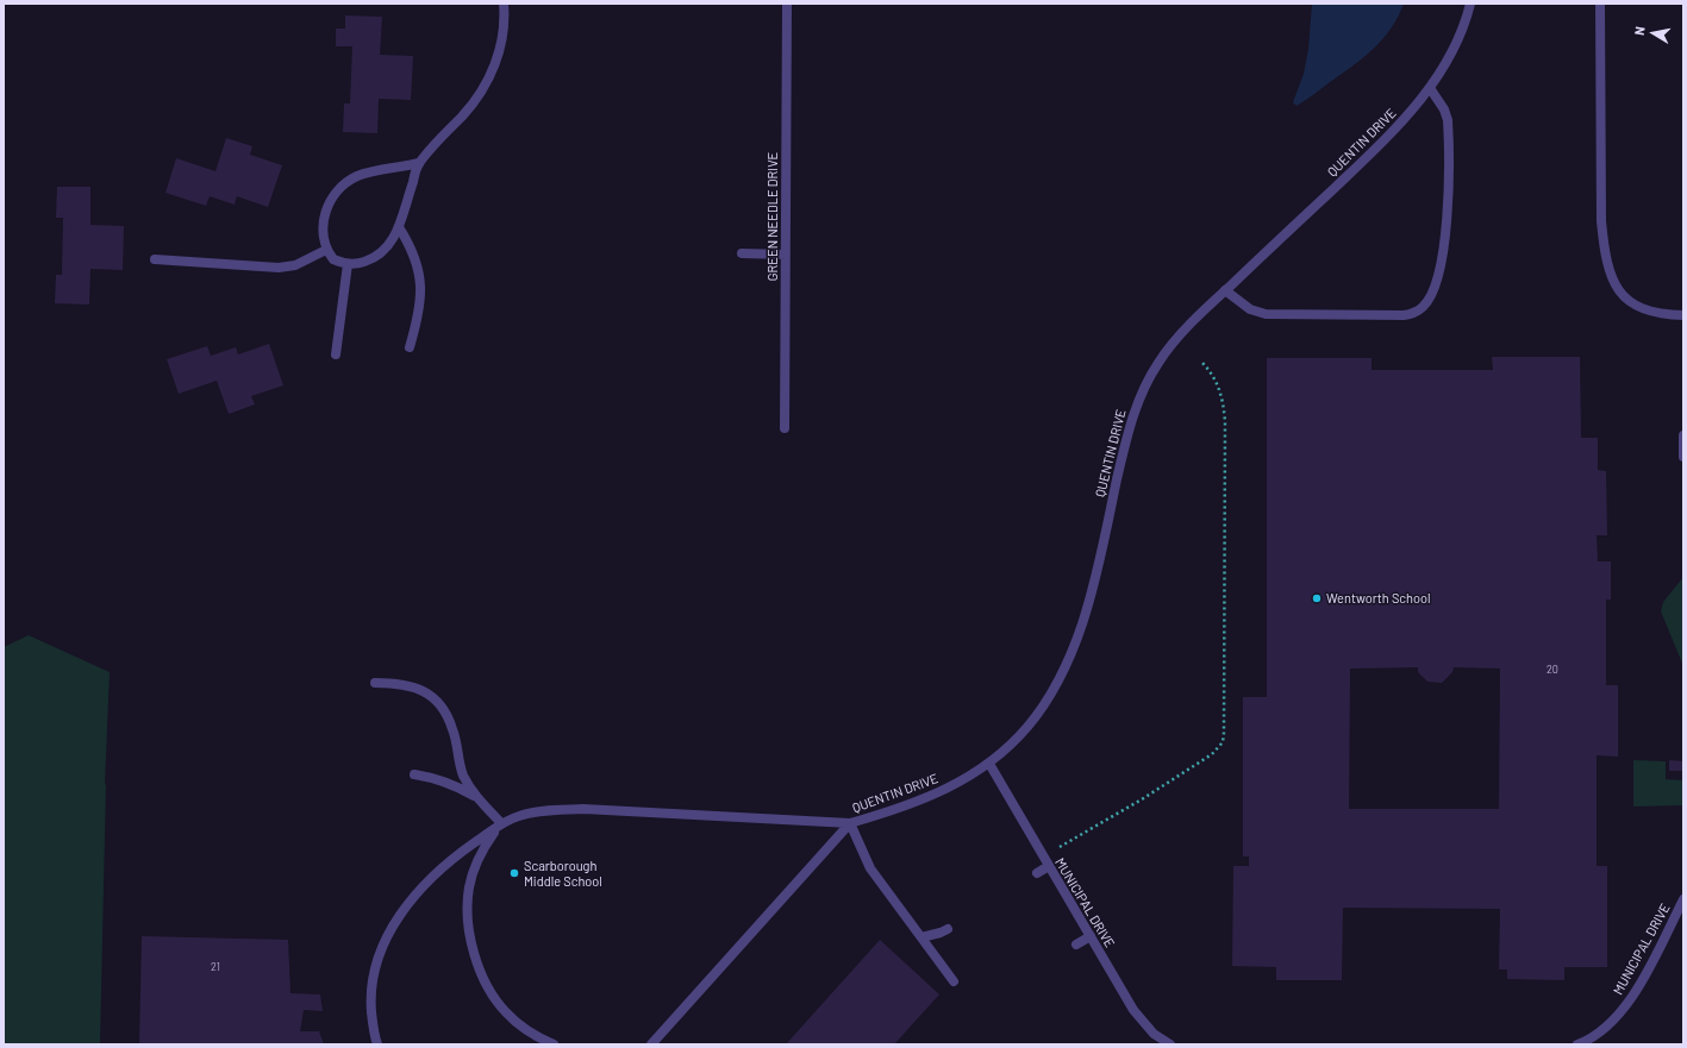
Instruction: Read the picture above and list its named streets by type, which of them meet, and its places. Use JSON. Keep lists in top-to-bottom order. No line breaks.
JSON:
{"streets":{"street":["QUENTIN DRIVE","GREEN NEEDLE DRIVE","MUNICIPAL DRIVE"]},"crossings":[["QUENTIN DRIVE","MUNICIPAL DRIVE"]],"places":["Wentworth School","Scarborough Middle School"],"house_numbers":["20","21"],"north":"left"}
